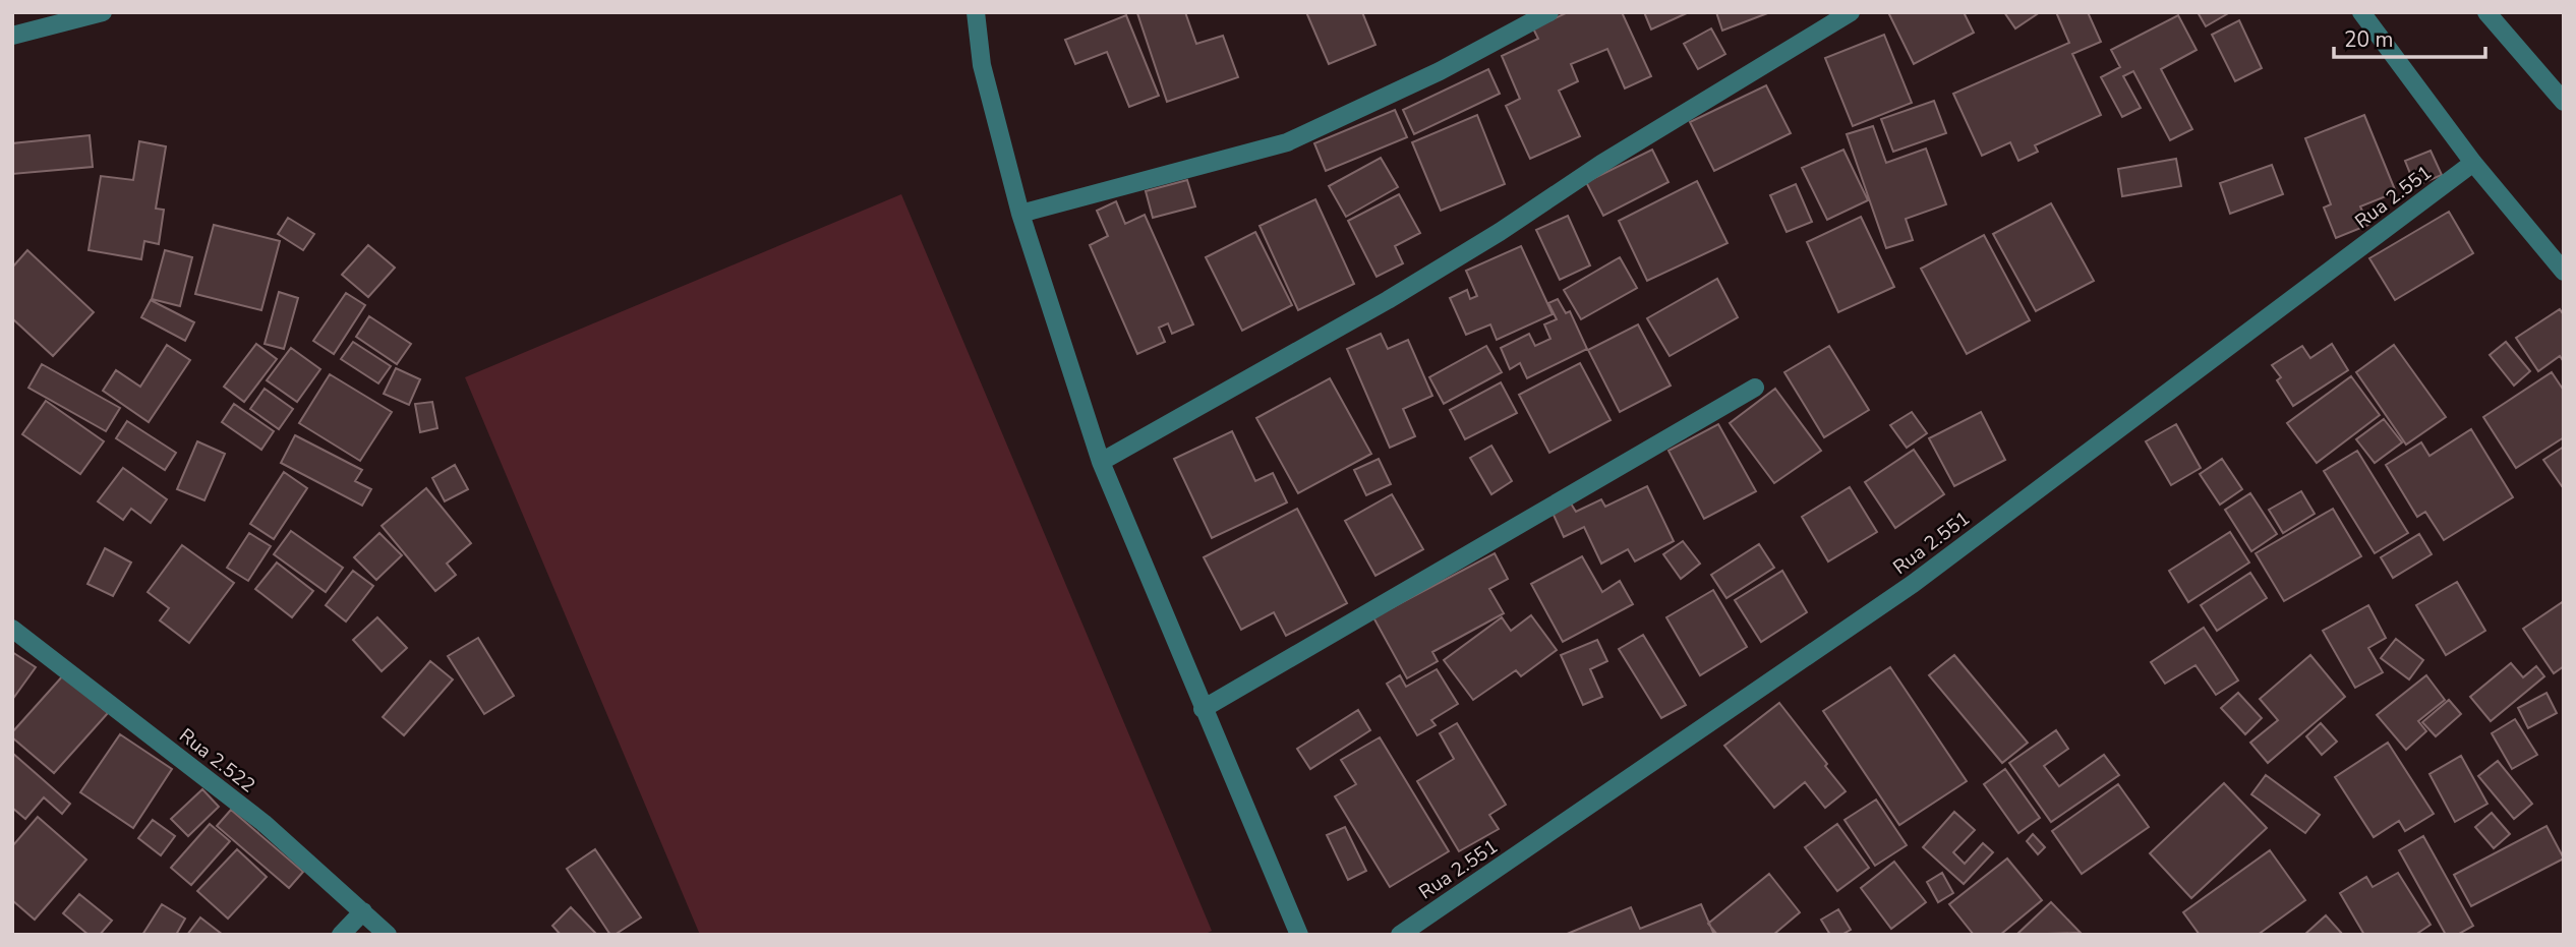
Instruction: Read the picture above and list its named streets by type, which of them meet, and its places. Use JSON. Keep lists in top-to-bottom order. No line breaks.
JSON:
{"streets":{"street":["Rua 2.551","Rua 2.522"]},"scale_bar":"20 m"}
